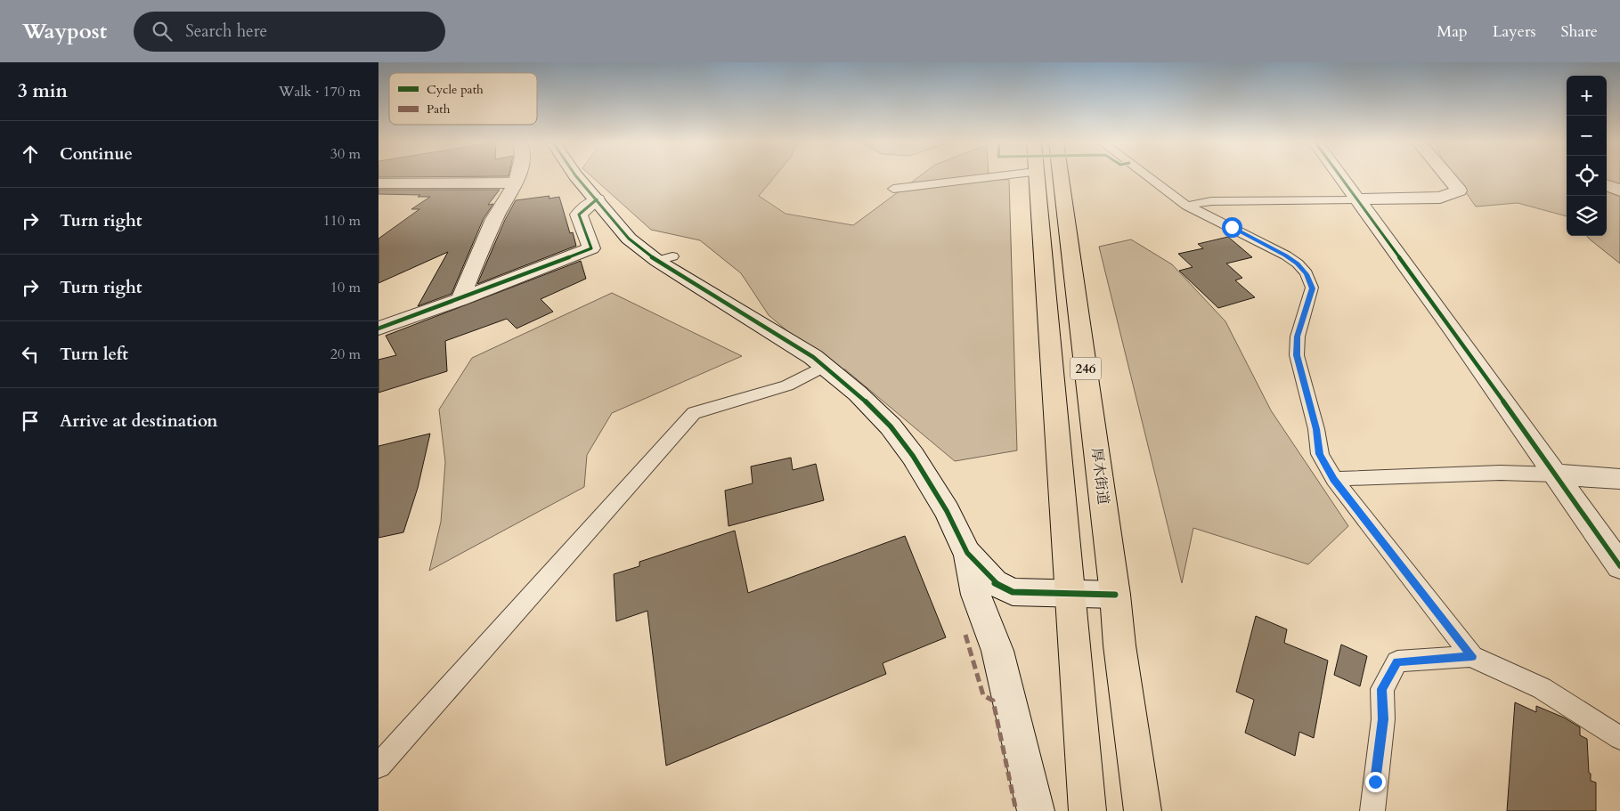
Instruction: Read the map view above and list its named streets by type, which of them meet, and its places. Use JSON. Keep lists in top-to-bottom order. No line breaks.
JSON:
{"streets":{"highway":["246","厚木街道"]},"legend":["Cycle path","Path"],"page":{"header":"Waypost","search":"Search here","nav":["Map","Layers","Share"],"heading":["3 min","Walk · 170 m"],"map_buttons":["+","−"],"list":[["Continue","30 m"],["Turn right","110 m"],["Turn right","10 m"],["Turn left","20 m"],"Arrive at destination"]}}
